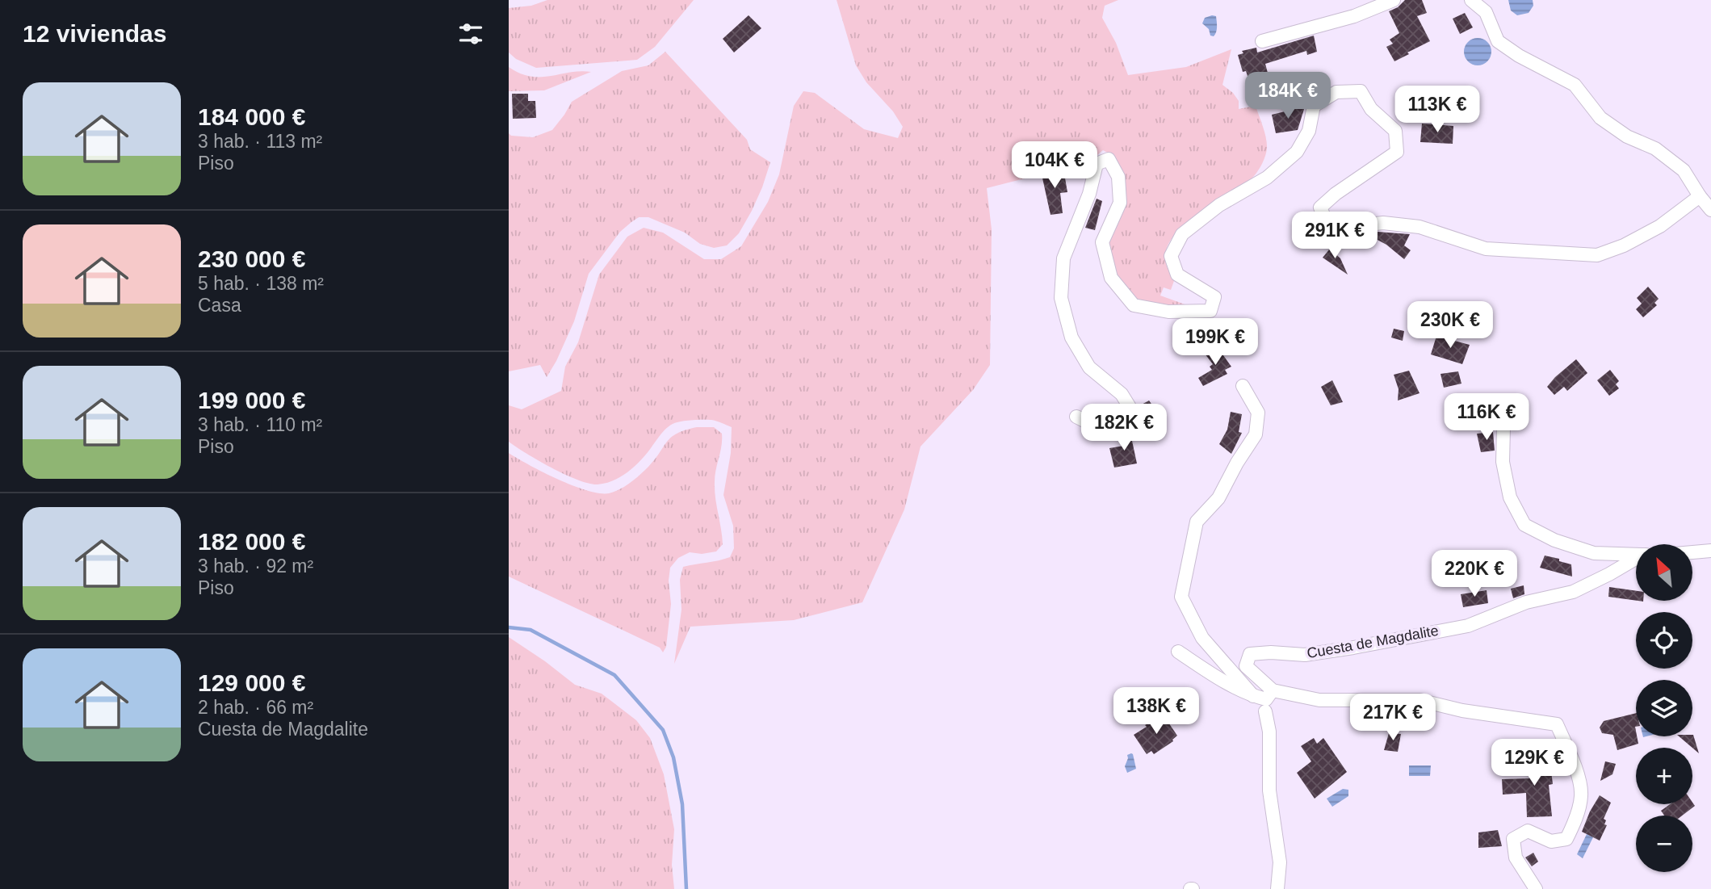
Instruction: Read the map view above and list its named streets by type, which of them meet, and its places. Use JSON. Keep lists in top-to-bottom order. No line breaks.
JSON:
{"streets":{"street":["Cuesta de Magdalite"]},"north":"top left","page":{"heading":"12 viviendas","list":[{"name":"184 000 €","note":"3 hab. · 113 m² · Piso"},{"name":"230 000 €","note":"5 hab. · 138 m² · Casa"},{"name":"199 000 €","note":"3 hab. · 110 m² · Piso"},{"name":"182 000 €","note":"3 hab. · 92 m² · Piso"},{"name":"129 000 €","note":"2 hab. · 66 m² · Cuesta de Magdalite"}],"price":["184K €","113K €","104K €","291K €","230K €","199K €","116K €","182K €","220K €","138K €","217K €","129K €"],"map_buttons":["+","−"]}}
